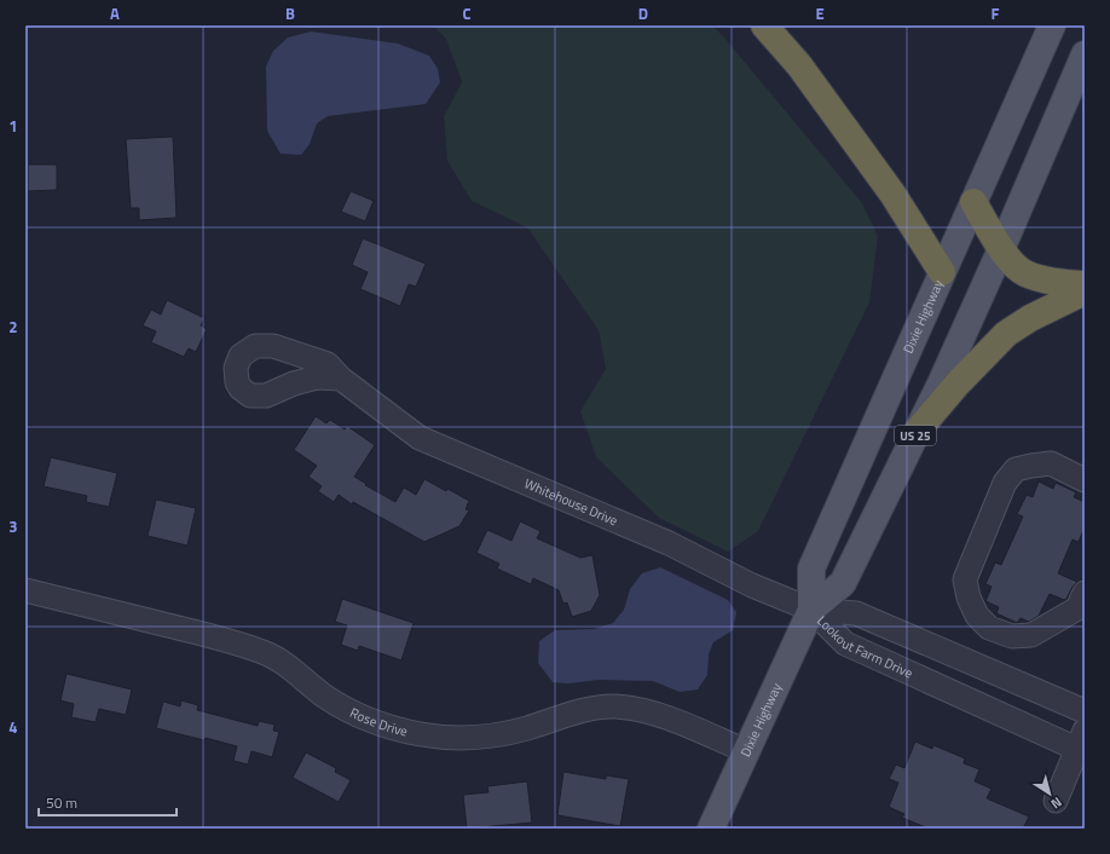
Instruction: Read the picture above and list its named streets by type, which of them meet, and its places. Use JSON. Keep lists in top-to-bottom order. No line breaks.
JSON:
{"streets":{"main road":["Dixie Highway","US 25"],"street":["Whitehouse Drive","Lookout Farm Drive","Rose Drive"]},"crossings":[["Dixie Highway","Whitehouse Drive"],["Dixie Highway","Lookout Farm Drive"],["Dixie Highway","Rose Drive"],["Whitehouse Drive","Lookout Farm Drive"]],"scale_bar":"50 m","north":"bottom right","grid":{"columns":["A","B","C","D","E","F"],"rows":["1","2","3","4"]}}
